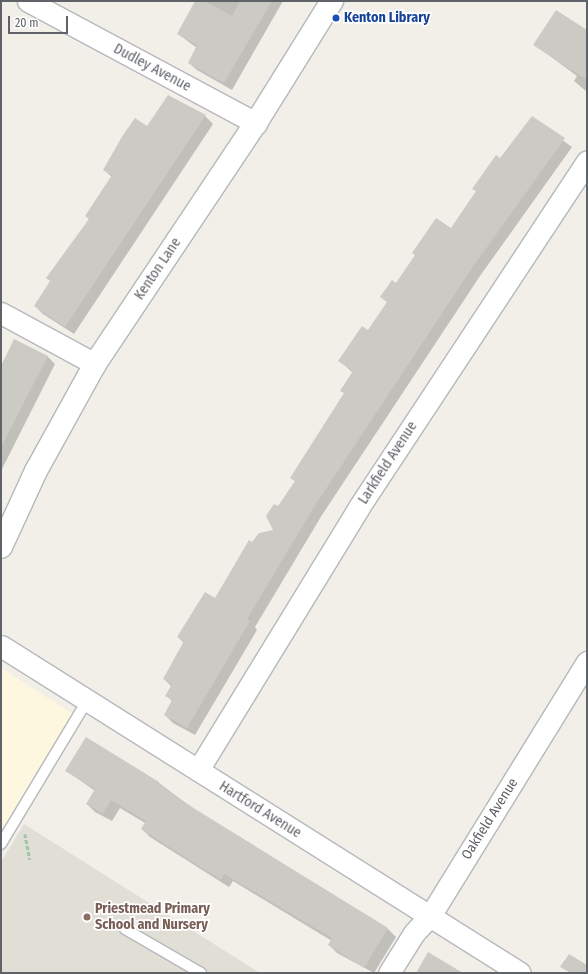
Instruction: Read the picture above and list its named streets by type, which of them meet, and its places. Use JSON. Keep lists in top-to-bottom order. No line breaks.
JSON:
{"streets":{"street":["Dudley Avenue","Kenton Lane","Larkfield Avenue","Hartford Avenue","Oakfield Avenue"]},"crossings":[["Dudley Avenue","Kenton Lane"],["Larkfield Avenue","Hartford Avenue"],["Hartford Avenue","Oakfield Avenue"]],"places":["Kenton Library","Priestmead Primary School and Nursery"],"scale_bar":"20 m"}
